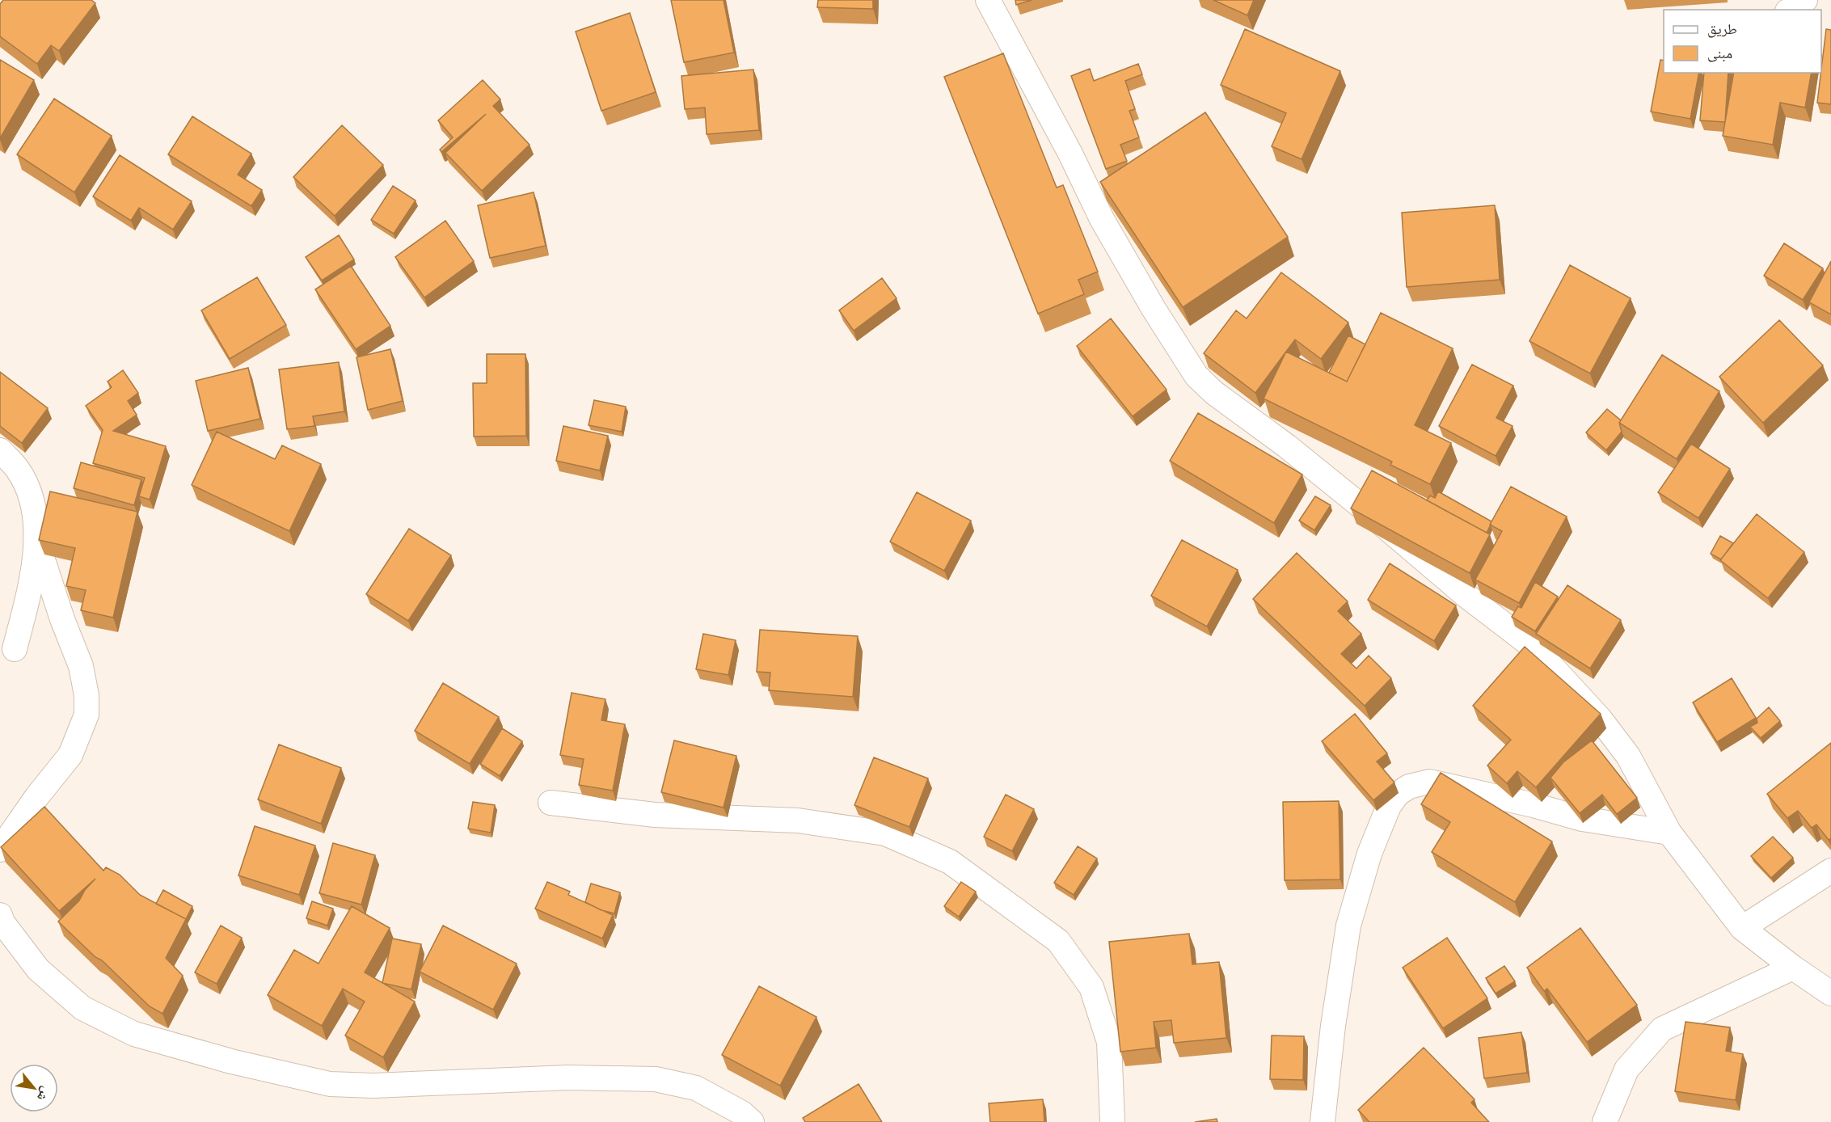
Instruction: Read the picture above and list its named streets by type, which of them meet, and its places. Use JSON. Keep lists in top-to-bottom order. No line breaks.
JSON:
{"legend":["طريق","مبنى"],"north":"bottom right"}
